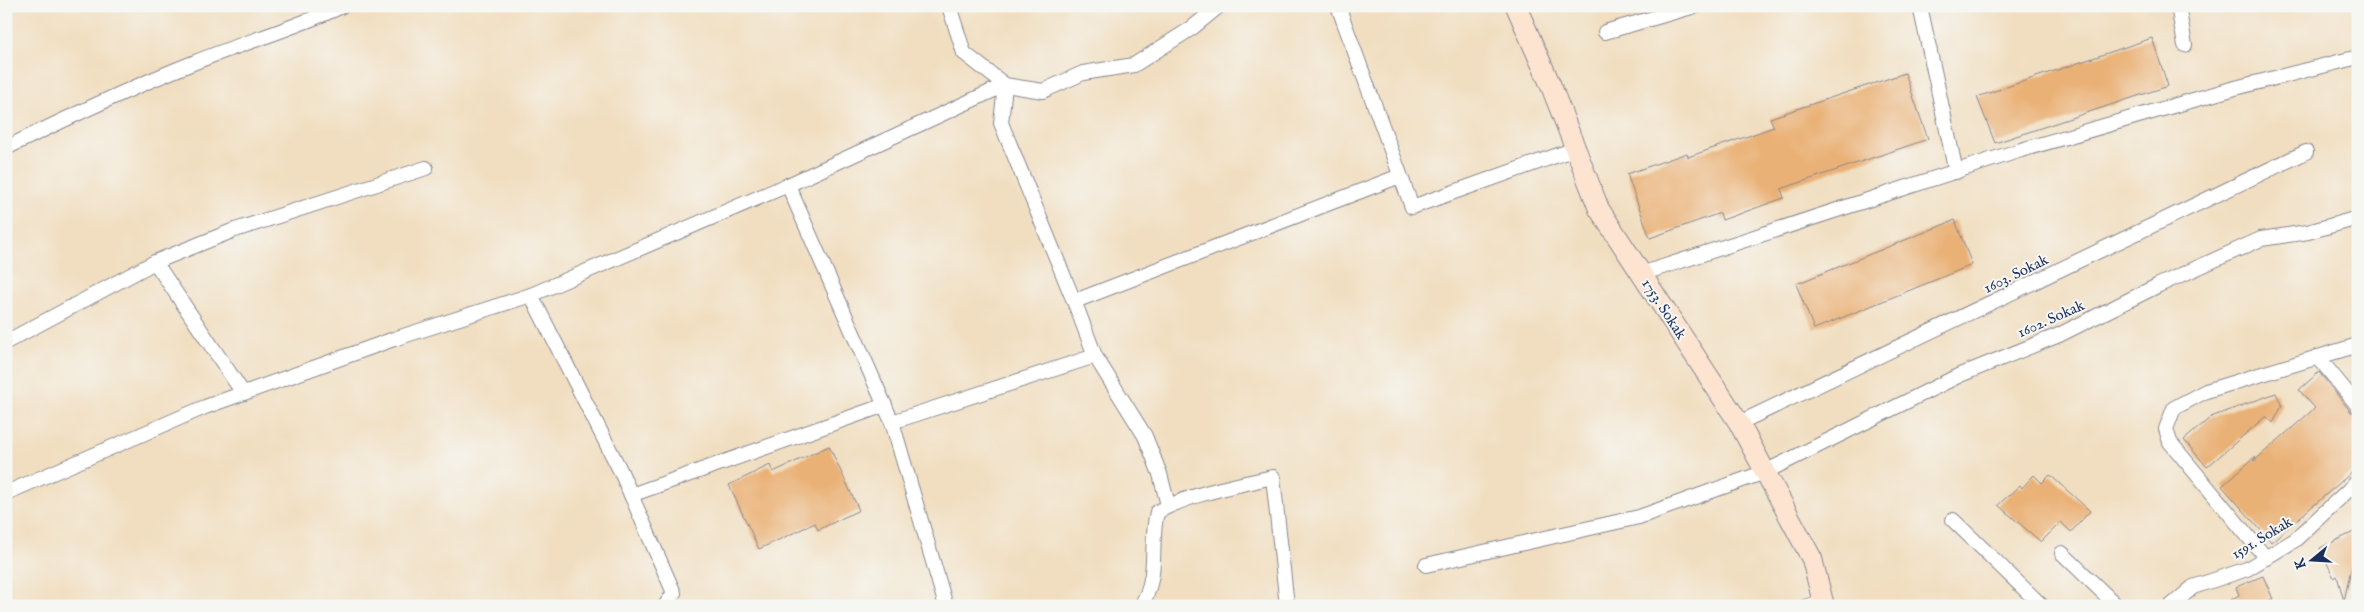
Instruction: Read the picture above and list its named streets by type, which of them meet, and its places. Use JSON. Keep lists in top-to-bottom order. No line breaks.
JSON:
{"streets":{"street":["1603. Sokak","1753. Sokak","1602. Sokak","1591. Sokak"]},"crossings":[["1603. Sokak","1753. Sokak"],["1753. Sokak","1602. Sokak"]],"north":"left"}
